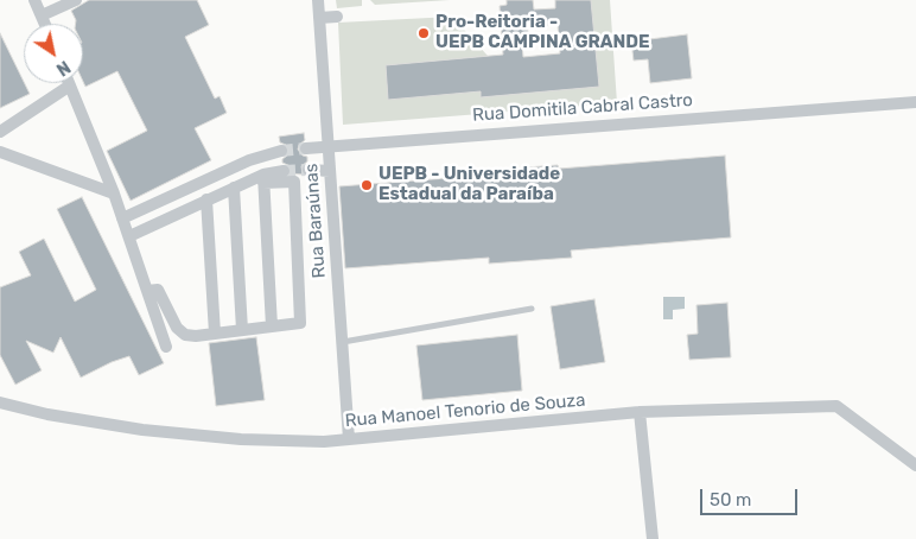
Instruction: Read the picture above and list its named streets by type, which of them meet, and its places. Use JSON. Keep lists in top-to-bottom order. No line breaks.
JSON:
{"streets":{"street":["Rua Domitila Cabral Castro","Rua Baraúnas","Rua Manoel Tenorio de Souza"]},"crossings":[["Rua Domitila Cabral Castro","Rua Baraúnas"],["Rua Baraúnas","Rua Manoel Tenorio de Souza"]],"places":["Pro-Reitoria - UEPB CAMPINA GRANDE","UEPB - Universidade Estadual da Paraíba"],"scale_bar":"50 m","north":"bottom right"}
